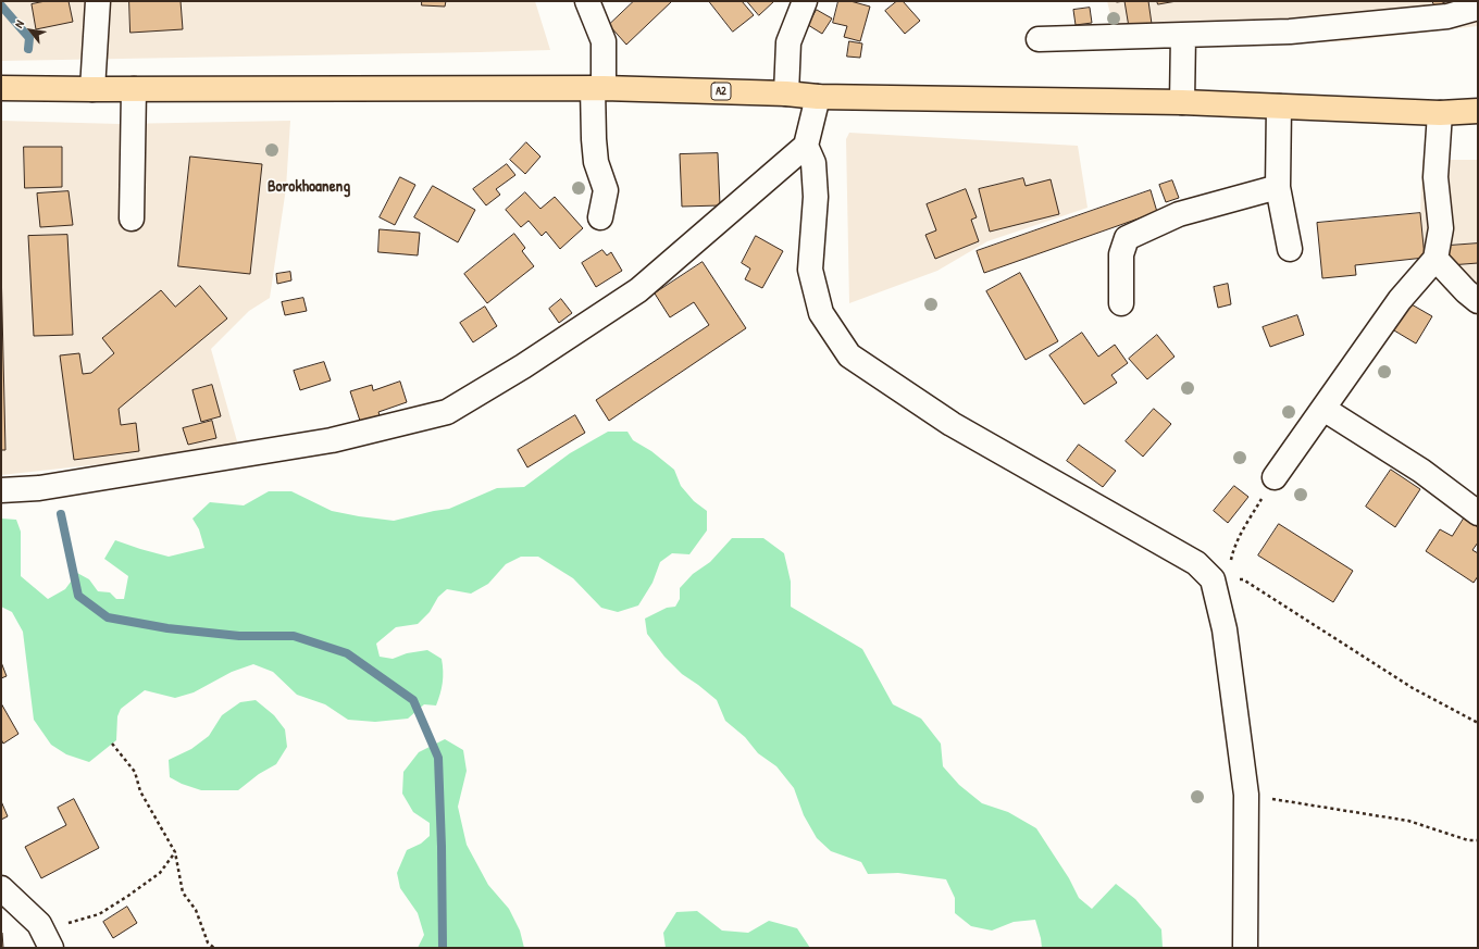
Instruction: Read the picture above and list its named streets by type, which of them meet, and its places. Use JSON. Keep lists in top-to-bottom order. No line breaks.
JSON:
{"streets":{"main road":["A2"]},"districts":["Borokhoaneng"],"north":"top left"}
